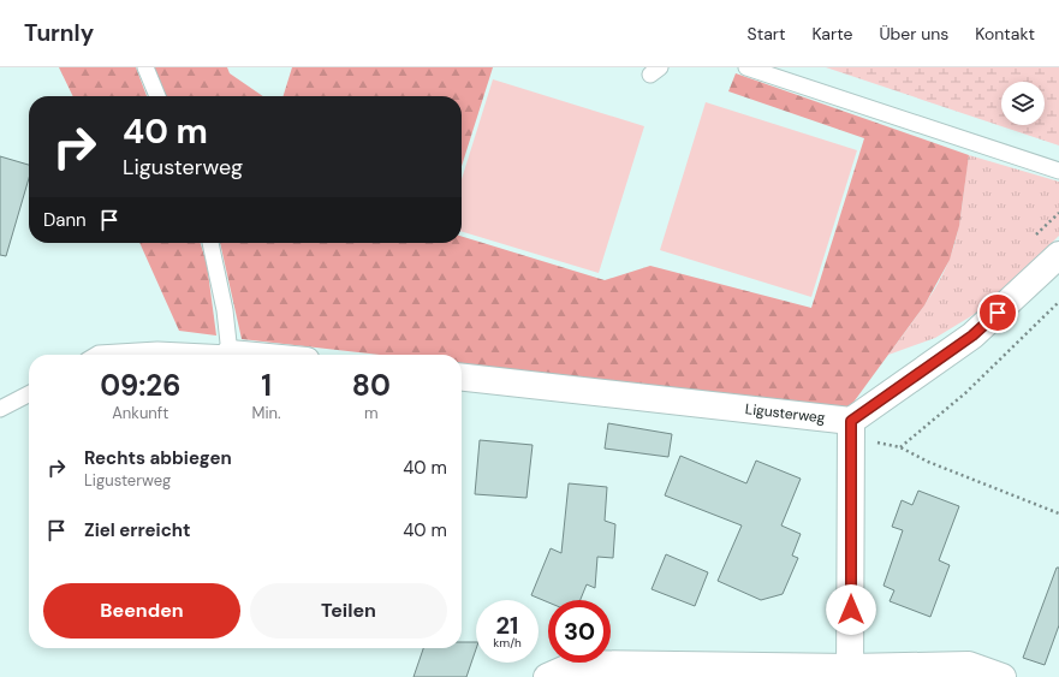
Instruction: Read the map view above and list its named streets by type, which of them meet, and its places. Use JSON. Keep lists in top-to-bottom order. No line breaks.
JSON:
{"streets":{"street":["Ligusterweg"]},"page":{"header":"Turnly","nav":["Start","Karte","Über uns","Kontakt"],"turn":["40 m","Ligusterweg"],"then":"Dann","eta":["09:26","Ankunft","1","Min.","80","m"],"list":[{"name":"Rechts abbiegen","note":"Ligusterweg","value":"40 m"},{"name":"Ziel erreicht","value":"40 m"}],"buttons":["Beenden","Teilen"],"speed":"21 km/h","limit":"30"}}
